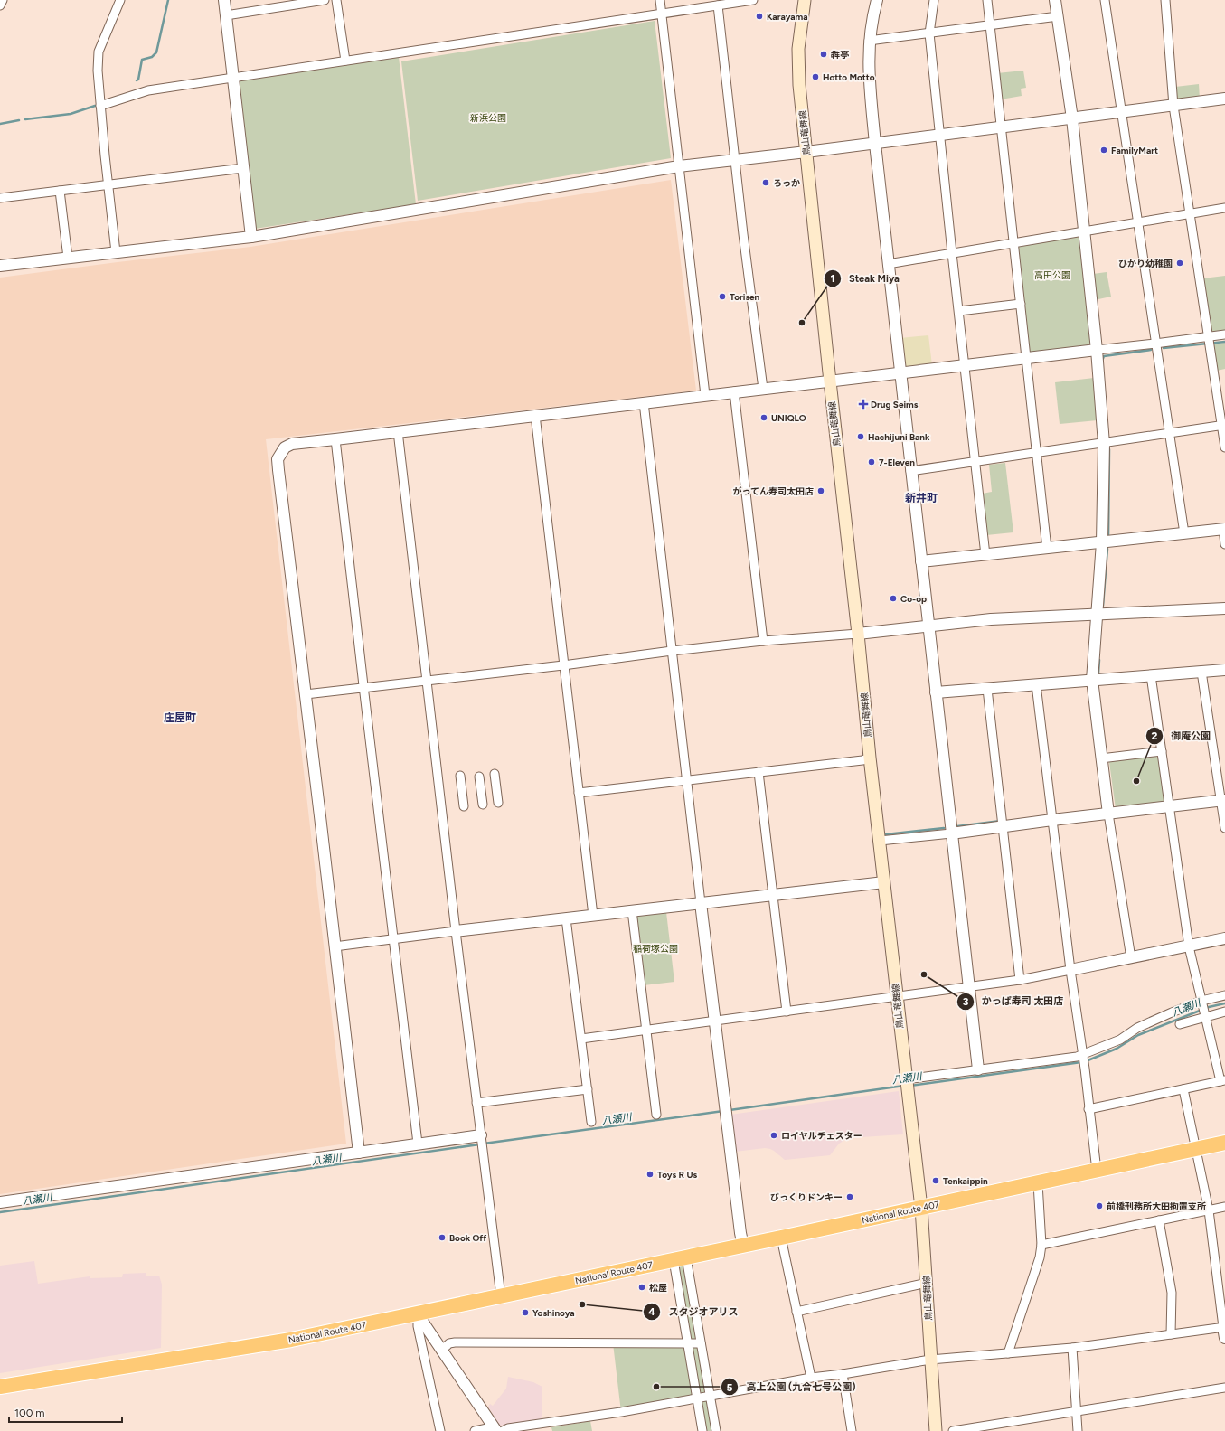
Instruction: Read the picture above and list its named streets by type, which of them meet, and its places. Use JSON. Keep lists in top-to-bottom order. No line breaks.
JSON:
{"streets":{"highway":["National Route 407"],"main road":["鳥山竜舞線"]},"crossings":[["鳥山竜舞線","National Route 407"]],"districts":["新井町","庄屋町"],"water":["八瀬川"],"parks":["新浜公園","高田公園","稲荷塚公園"],"places":{"other":["Karayama","犇亭","Hotto Motto","FamilyMart","ろっか","ひかり幼稚園","Torisen","Steak Miya","UNIQLO","Hachijuni Bank","7-Eleven","がってん寿司太田店","Co-op","御庵公園","かっぱ寿司 太田店","ロイヤルチェスター","Toys R Us","Tenkaippin","びっくりドンキー","前橋刑務所大田拘置支所","Book Off","松屋","スタジオアリス","Yoshinoya","高上公園 (九合七号公園)"],"health":["Drug Seims"]},"scale_bar":"100 m"}
